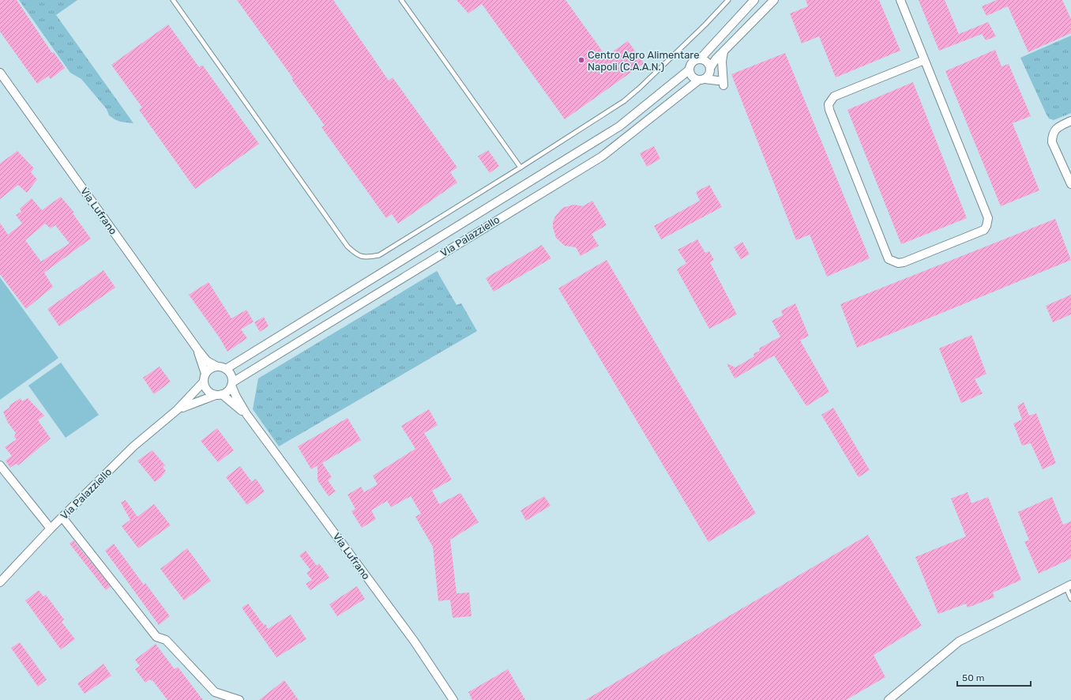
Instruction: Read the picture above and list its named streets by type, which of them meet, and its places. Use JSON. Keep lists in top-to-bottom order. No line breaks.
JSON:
{"streets":{"street":["Via Lufrano","Via Palazziello"]},"crossings":[["Via Lufrano","Via Palazziello"]],"places":["Centro Agro Alimentare Napoli (C.A.A.N.)"],"scale_bar":"50 m"}
